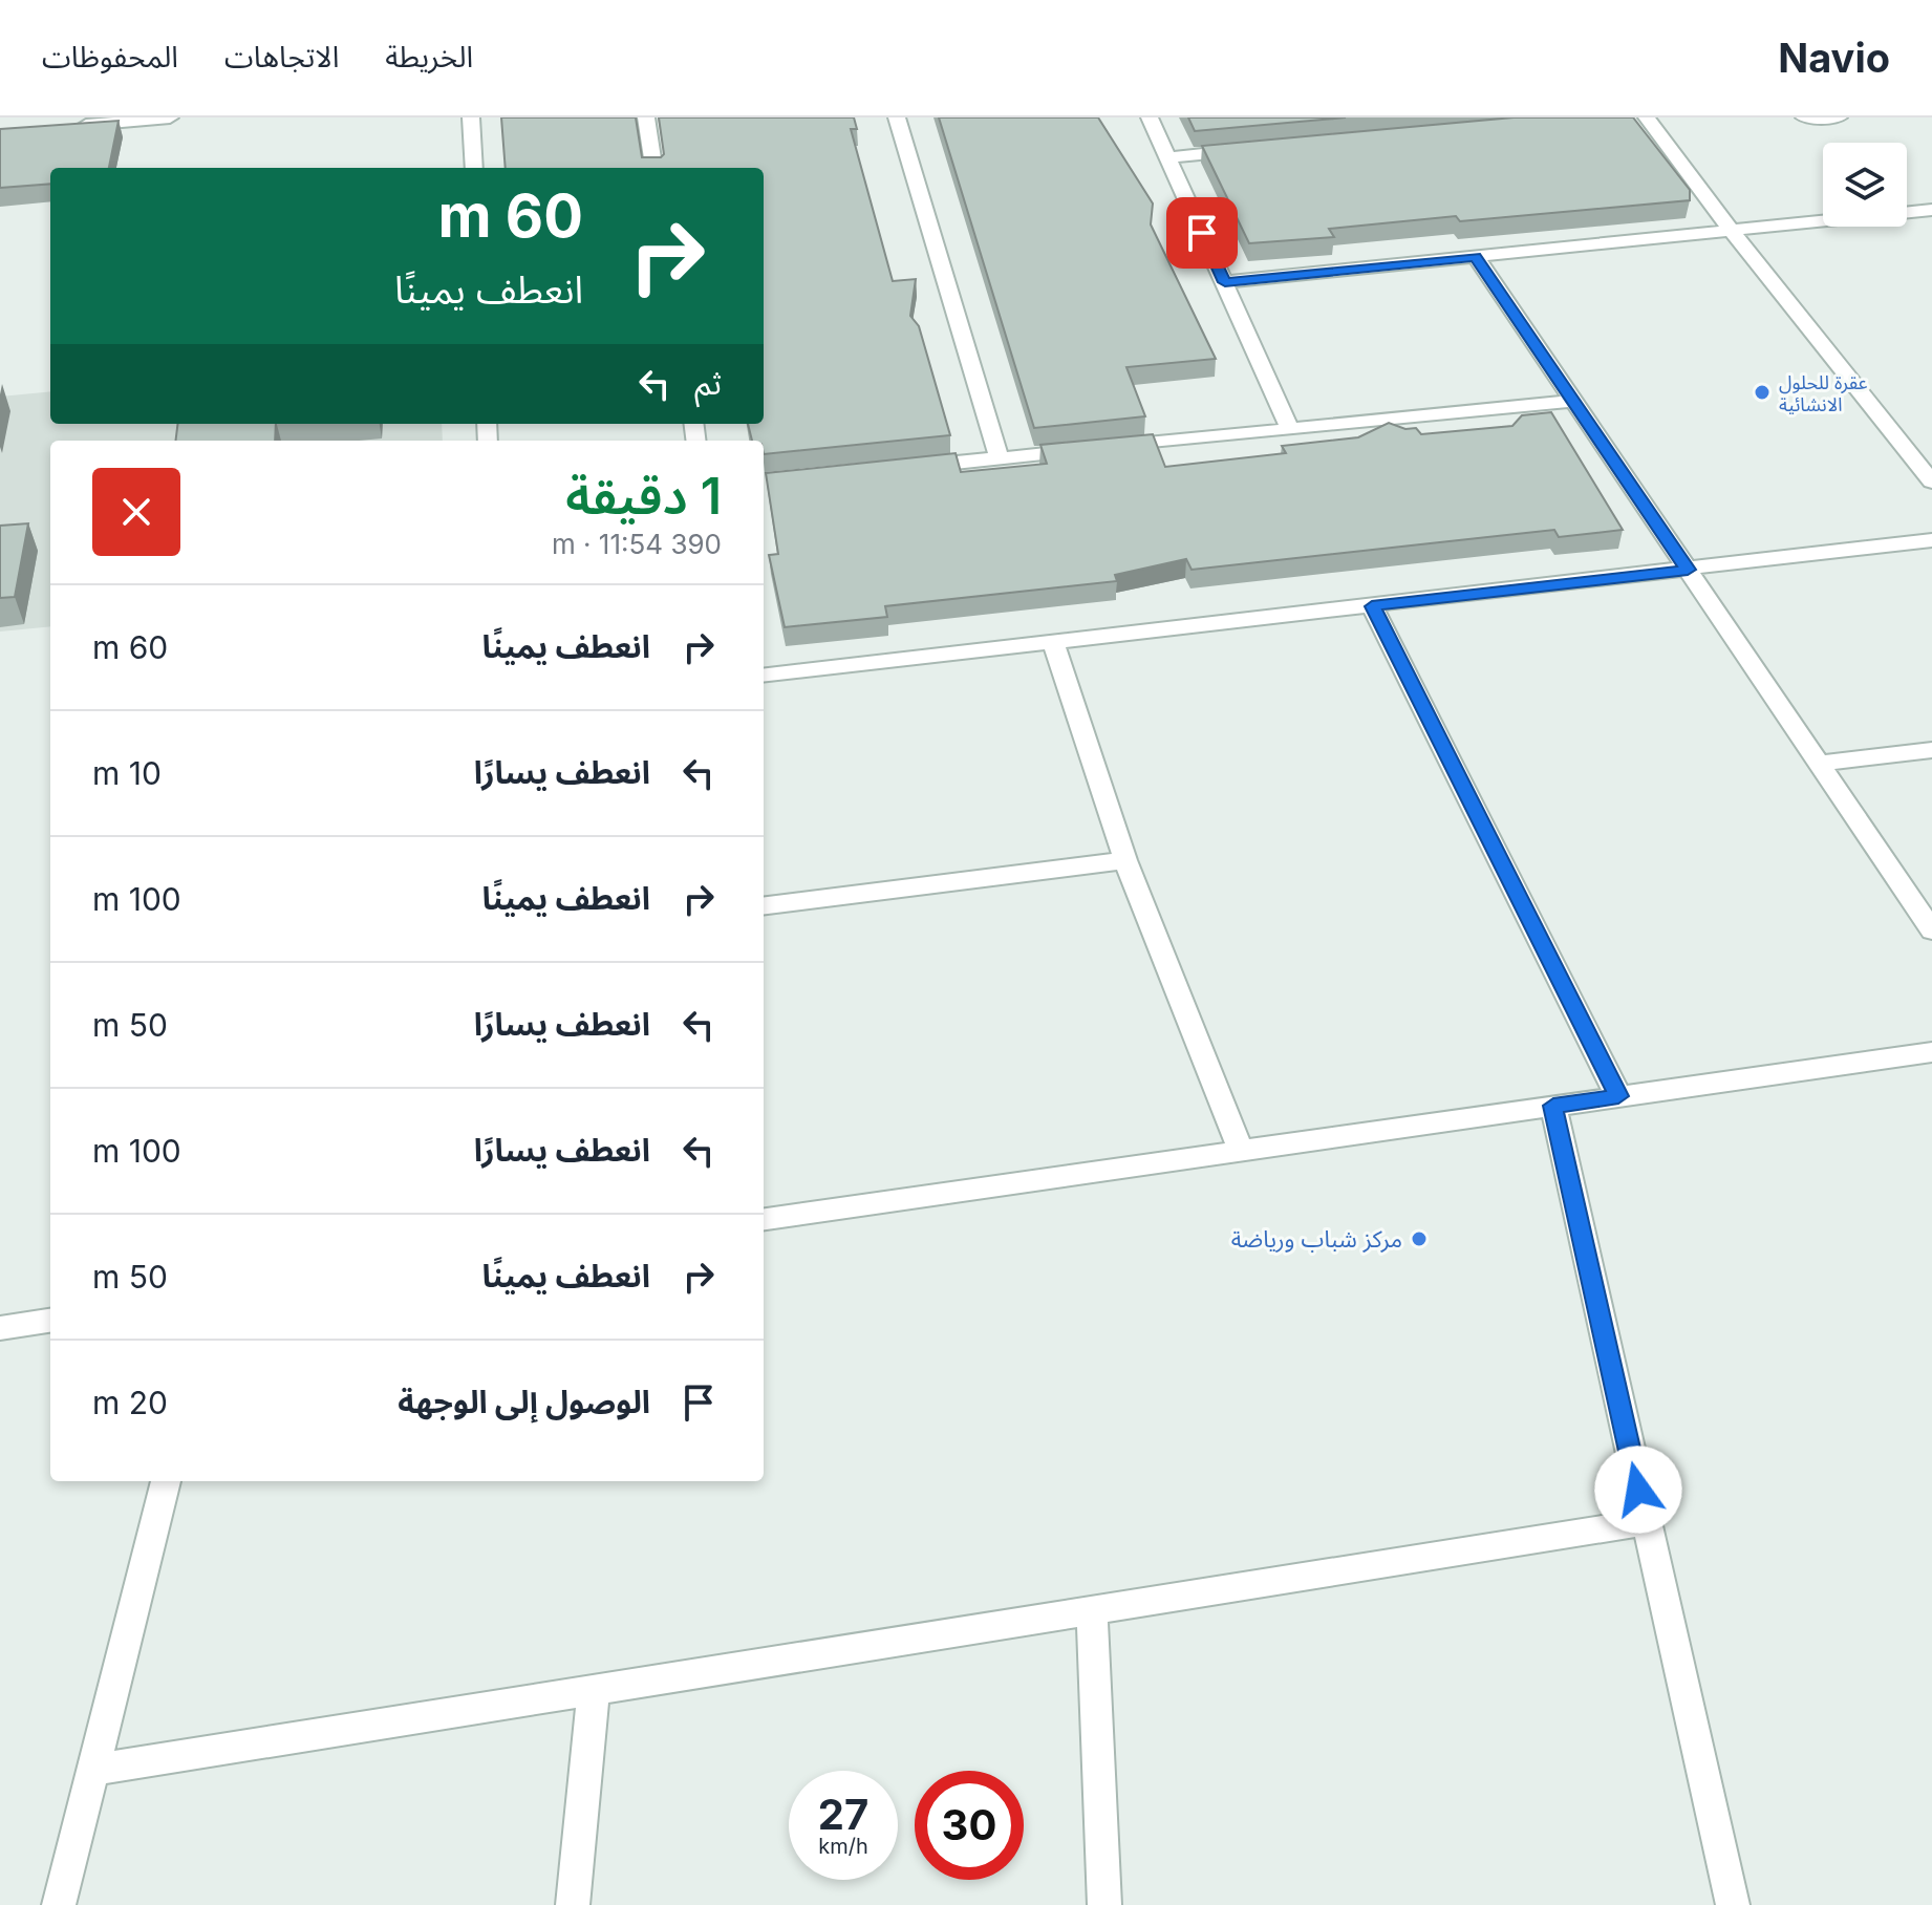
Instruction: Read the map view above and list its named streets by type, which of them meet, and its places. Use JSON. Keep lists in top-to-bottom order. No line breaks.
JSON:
{"places":["عقرة للحلول الانشائیة","مركز شباب ورياضة"],"page":{"header":"Navio","nav":["الخريطة","الاتجاهات","المحفوظات"],"turn":["60 m","انعطف يمينًا"],"then":"ثم","heading":["1 دقيقة","390 m · 11:54"],"list":[{"name":"انعطف يمينًا","value":"60 m"},{"name":"انعطف يسارًا","value":"10 m"},{"name":"انعطف يمينًا","value":"100 m"},{"name":"انعطف يسارًا","value":"50 m"},{"name":"انعطف يسارًا","value":"100 m"},{"name":"انعطف يمينًا","value":"50 m"},{"name":"الوصول إلى الوجهة","value":"20 m"}],"speed":"27 km/h","limit":"30"}}
